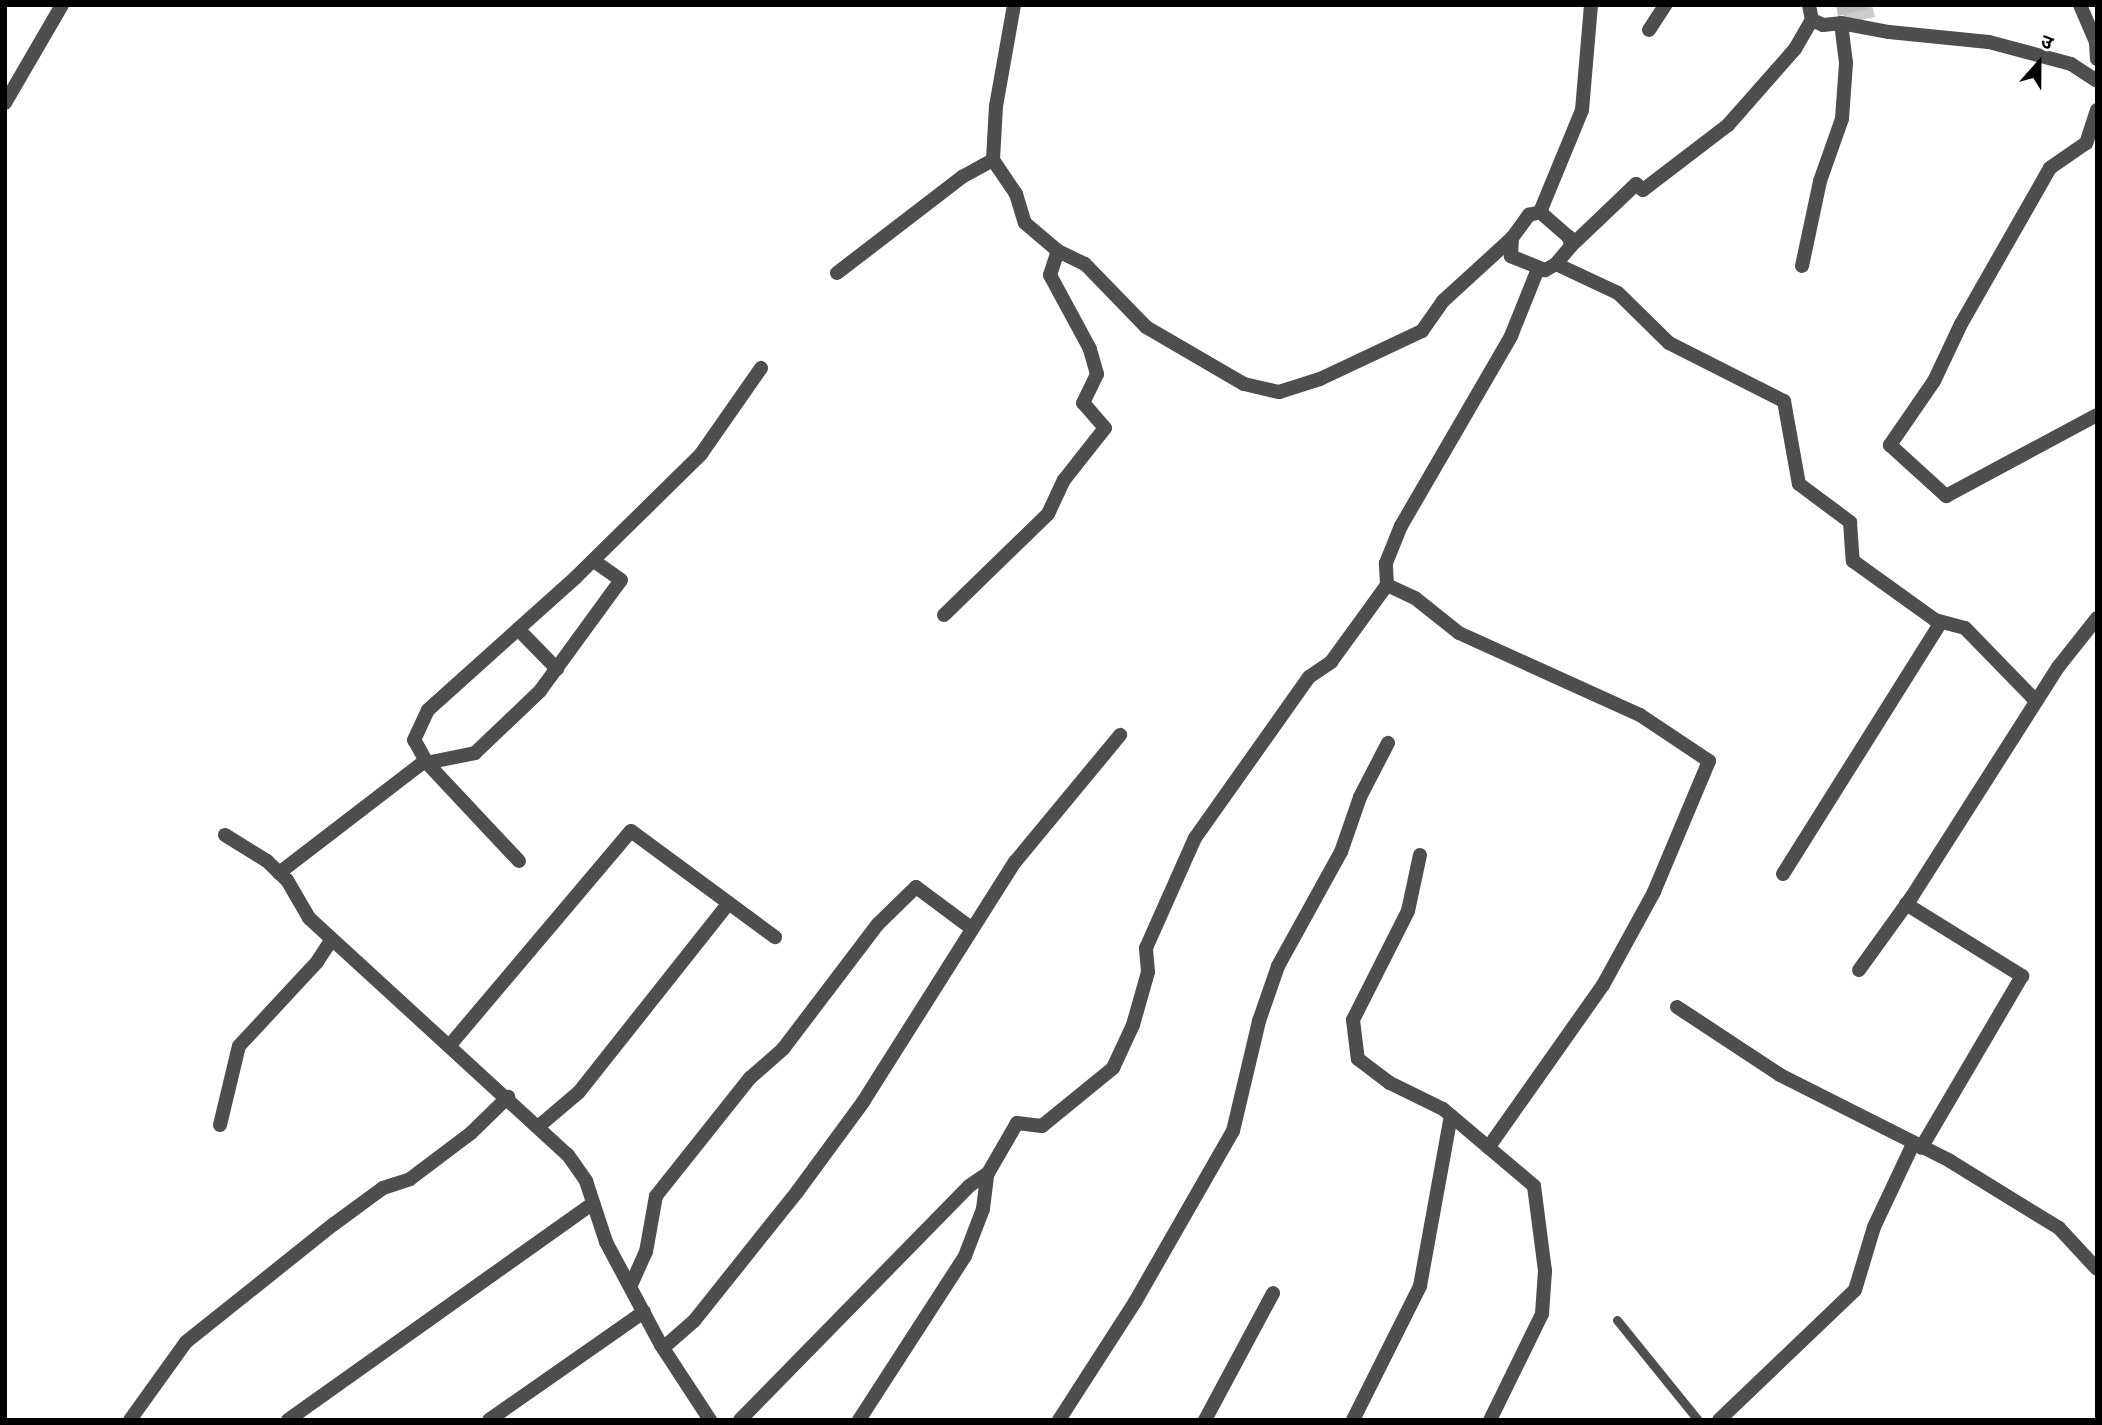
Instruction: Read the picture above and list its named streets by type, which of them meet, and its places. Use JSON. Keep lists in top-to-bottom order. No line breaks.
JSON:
{"north":"top"}
